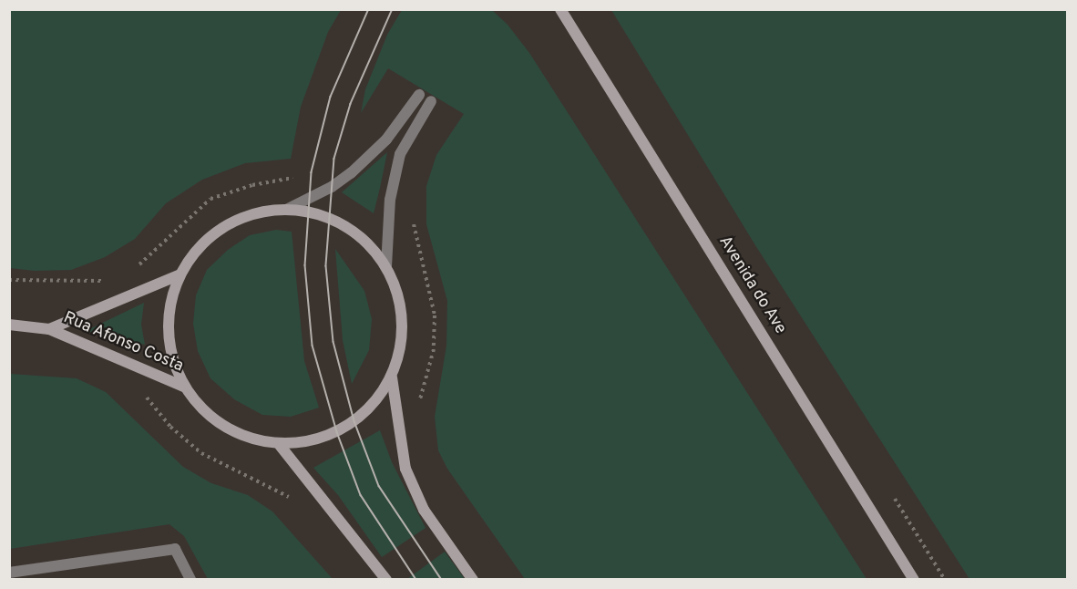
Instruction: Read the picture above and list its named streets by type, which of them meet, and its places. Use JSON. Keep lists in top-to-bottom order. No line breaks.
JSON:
{"streets":{"street":["Avenida do Ave","Rua Afonso Costa"]}}
